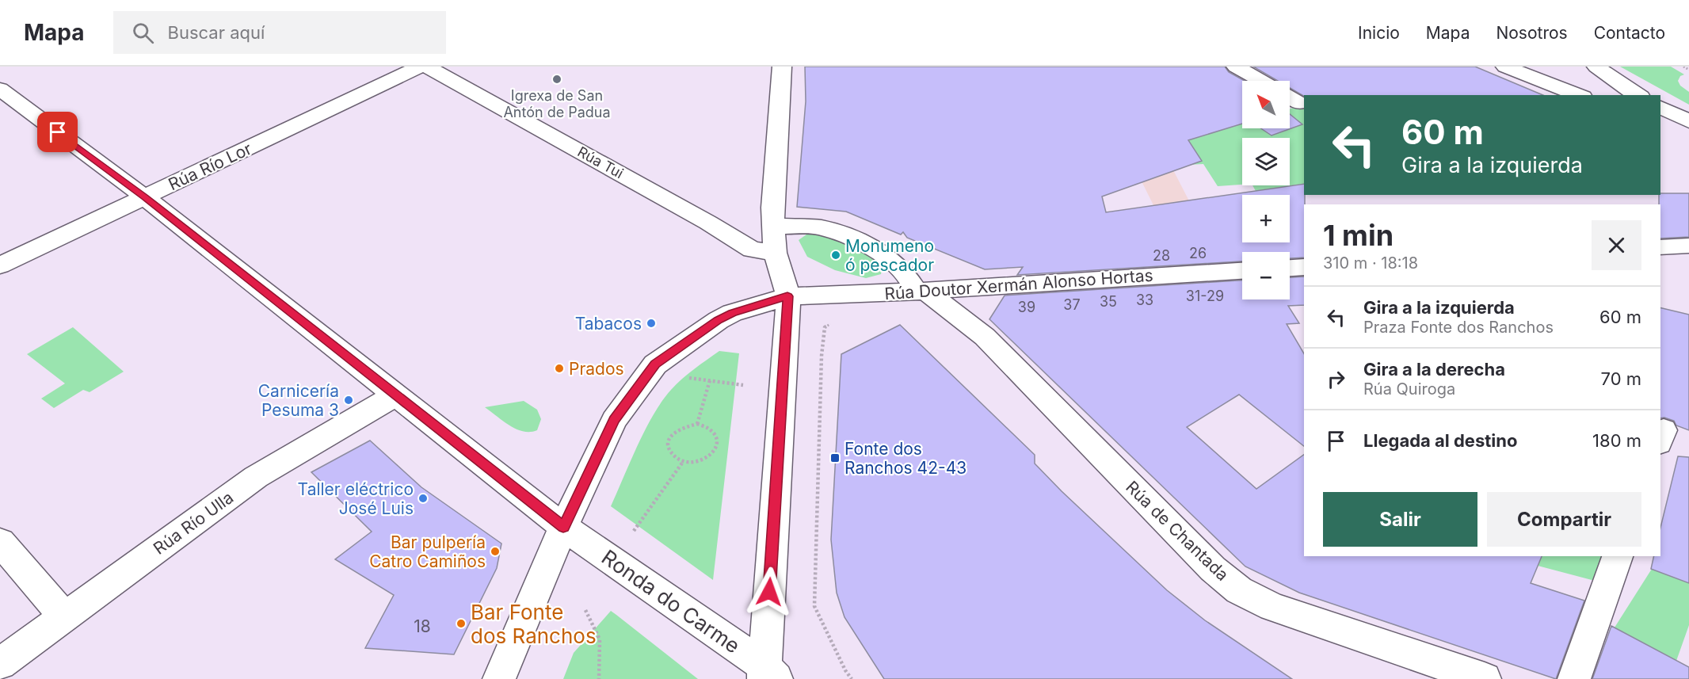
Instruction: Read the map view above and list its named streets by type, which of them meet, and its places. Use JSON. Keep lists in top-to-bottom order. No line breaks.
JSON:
{"streets":{"street":["Rúa Tui","Rúa Río Lor","Rúa Doutor Xermán Alonso Hortas","Rúa Río Ulla","Rúa de Chantada","Ronda do Carme"]},"crossings":[["Rúa Río Lor","Ronda do Carme"],["Rúa Doutor Xermán Alonso Hortas","Rúa de Chantada"],["Rúa Doutor Xermán Alonso Hortas","Ronda do Carme"],["Rúa Río Ulla","Ronda do Carme"]],"places":{"other":["Igrexa de San Antón de Padua","Monumeno ó pescador","Tabacos","Prados","Carnicería Pesuma 3","Taller eléctrico José Luis","Bar pulpería Catro Camiños","Bar Fonte dos Ranchos"],"transit":["Fonte dos Ranchos 42-43"]},"house_numbers":["26","28","31-29","33","35","37","39","18"],"north":"top left","page":{"header":"Mapa","search":"Buscar aquí","nav":["Inicio","Mapa","Nosotros","Contacto"],"map_buttons":["+","−"],"turn":["60 m","Gira a la izquierda"],"heading":["1 min","310 m · 18:18"],"list":[{"name":"Gira a la izquierda","note":"Praza Fonte dos Ranchos","value":"60 m"},{"name":"Gira a la derecha","note":"Rúa Quiroga","value":"70 m"},{"name":"Llegada al destino","value":"180 m"}],"buttons":["Salir","Compartir"]}}
